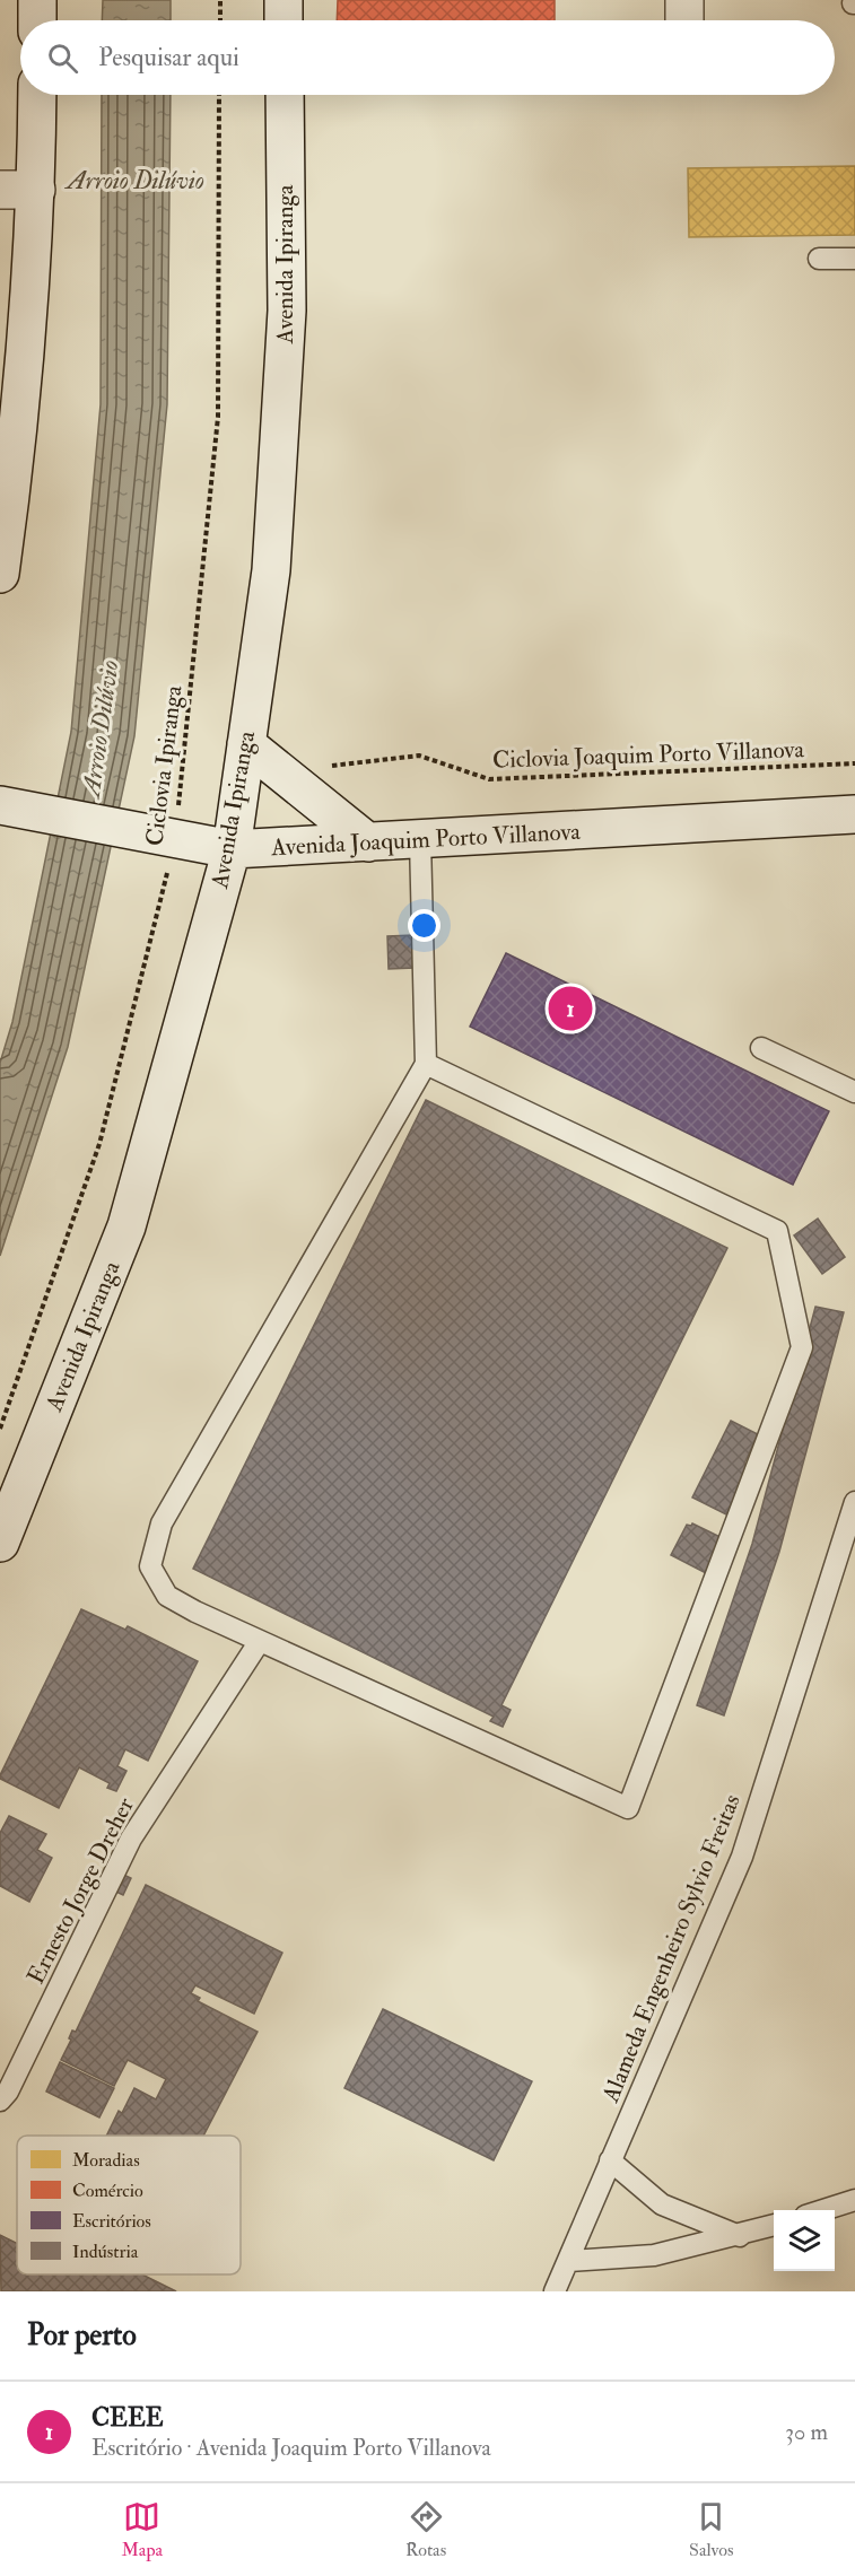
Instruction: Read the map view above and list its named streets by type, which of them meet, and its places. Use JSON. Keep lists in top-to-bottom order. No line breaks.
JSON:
{"streets":{"main road":["Avenida Ipiranga","Avenida Joaquim Porto Villanova"],"lane":["Ernesto Jorge Dreher","Alameda Engenheiro Sylvio Freitas"],"path":["Ciclovia Joaquim Porto Villanova","Ciclovia Ipiranga"]},"crossings":[["Avenida Ipiranga","Avenida Joaquim Porto Villanova"],["Ciclovia Ipiranga","Avenida Joaquim Porto Villanova"]],"water":["Arroio Dilúvio"],"legend":["Moradias","Comércio","Escritórios","Indústria"],"page":{"search":"Pesquisar aqui","pins":"1","heading":"Por perto","list":[{"mark":"1","name":"CEEE","note":"Escritório · Avenida Joaquim Porto Villanova","value":"30 m"}],"nav":["Mapa","Rotas","Salvos"]}}
